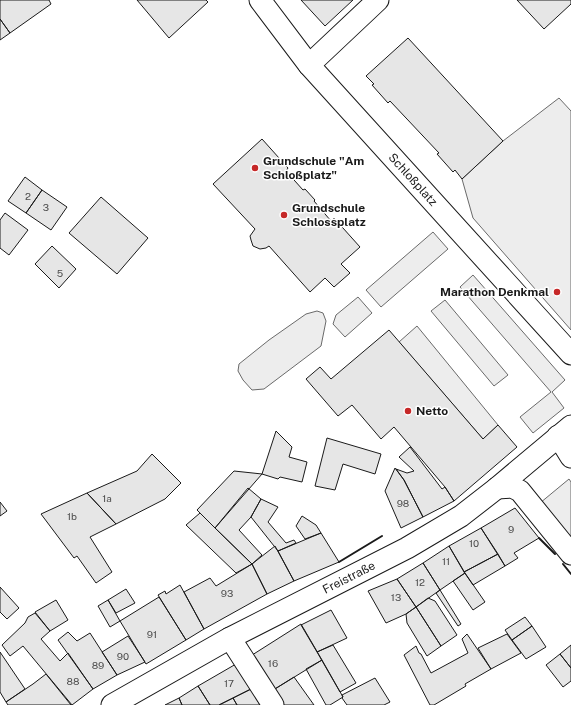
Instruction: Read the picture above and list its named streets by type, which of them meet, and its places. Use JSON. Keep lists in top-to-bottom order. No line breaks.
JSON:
{"streets":{"street":["Schloßplatz","Freistraße"]},"places":["Grundschule \"Am Schloßplatz\"","Grundschule Schlossplatz","Marathon Denkmal","Netto"],"house_numbers":["2","3","5","1a","98","1b","9","10","11","12","93","13","91","90","16","89","88","17"]}
